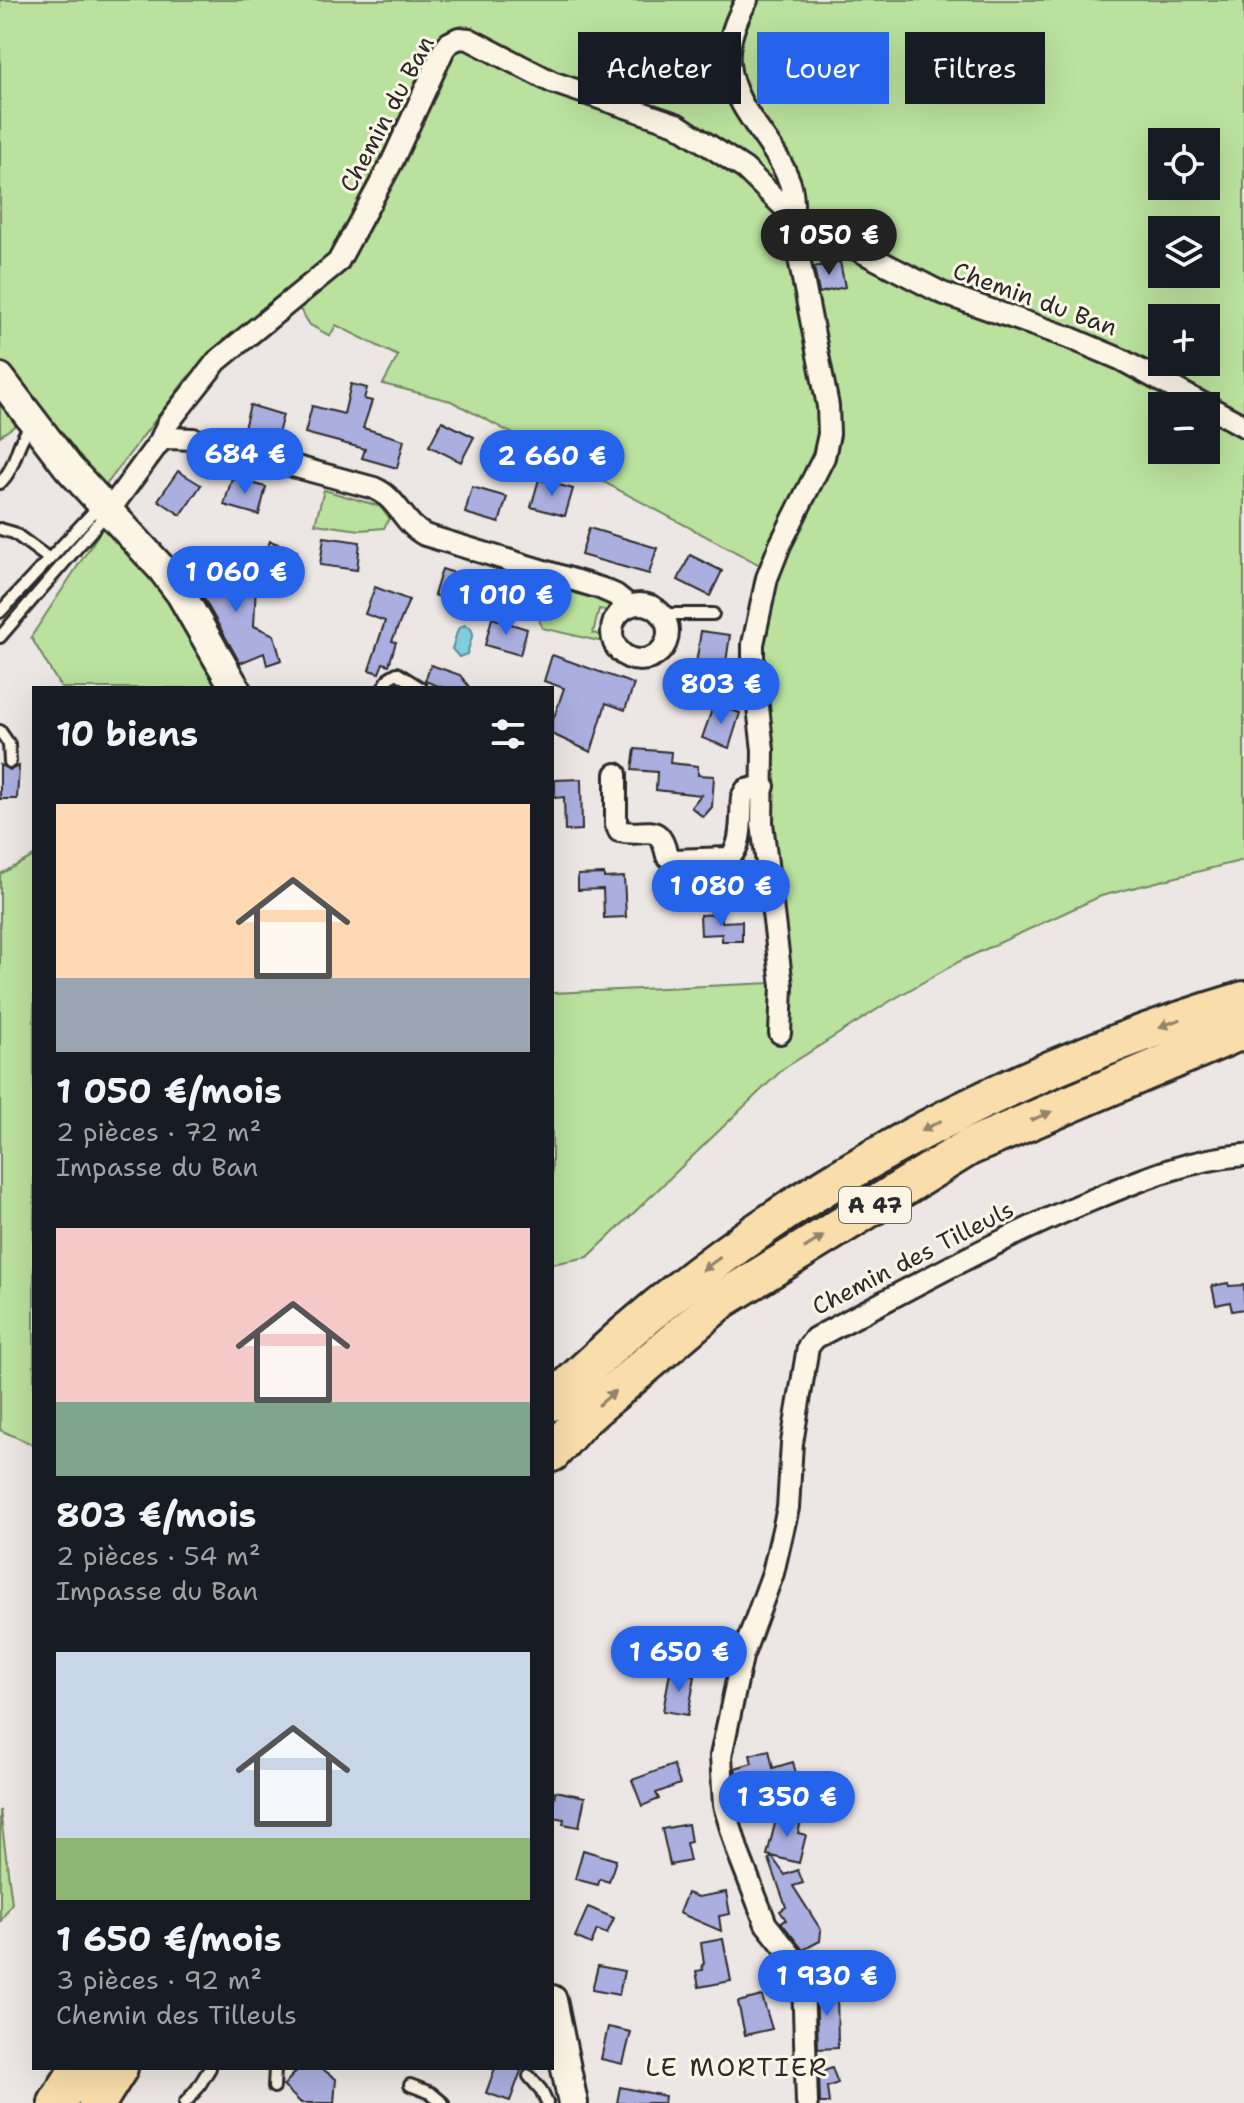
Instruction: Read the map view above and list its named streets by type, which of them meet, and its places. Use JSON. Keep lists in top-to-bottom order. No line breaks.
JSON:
{"streets":{"highway":["A 47"],"street":["Chemin du Ban","Chemin des Tilleuls"]},"districts":["LE MORTIER"],"page":{"chip":["Acheter","Louer","Filtres"],"map_buttons":["+","−"],"price":["1 050 €","684 €","2 660 €","1 060 €","1 010 €","803 €","1 080 €","1 650 €","1 350 €","1 930 €"],"heading":"10 biens","list":[{"name":"1 050 €/mois","note":"2 pièces · 72 m² · Impasse du Ban"},{"name":"803 €/mois","note":"2 pièces · 54 m² · Impasse du Ban"},{"name":"1 650 €/mois","note":"3 pièces · 92 m² · Chemin des Tilleuls"}]}}
